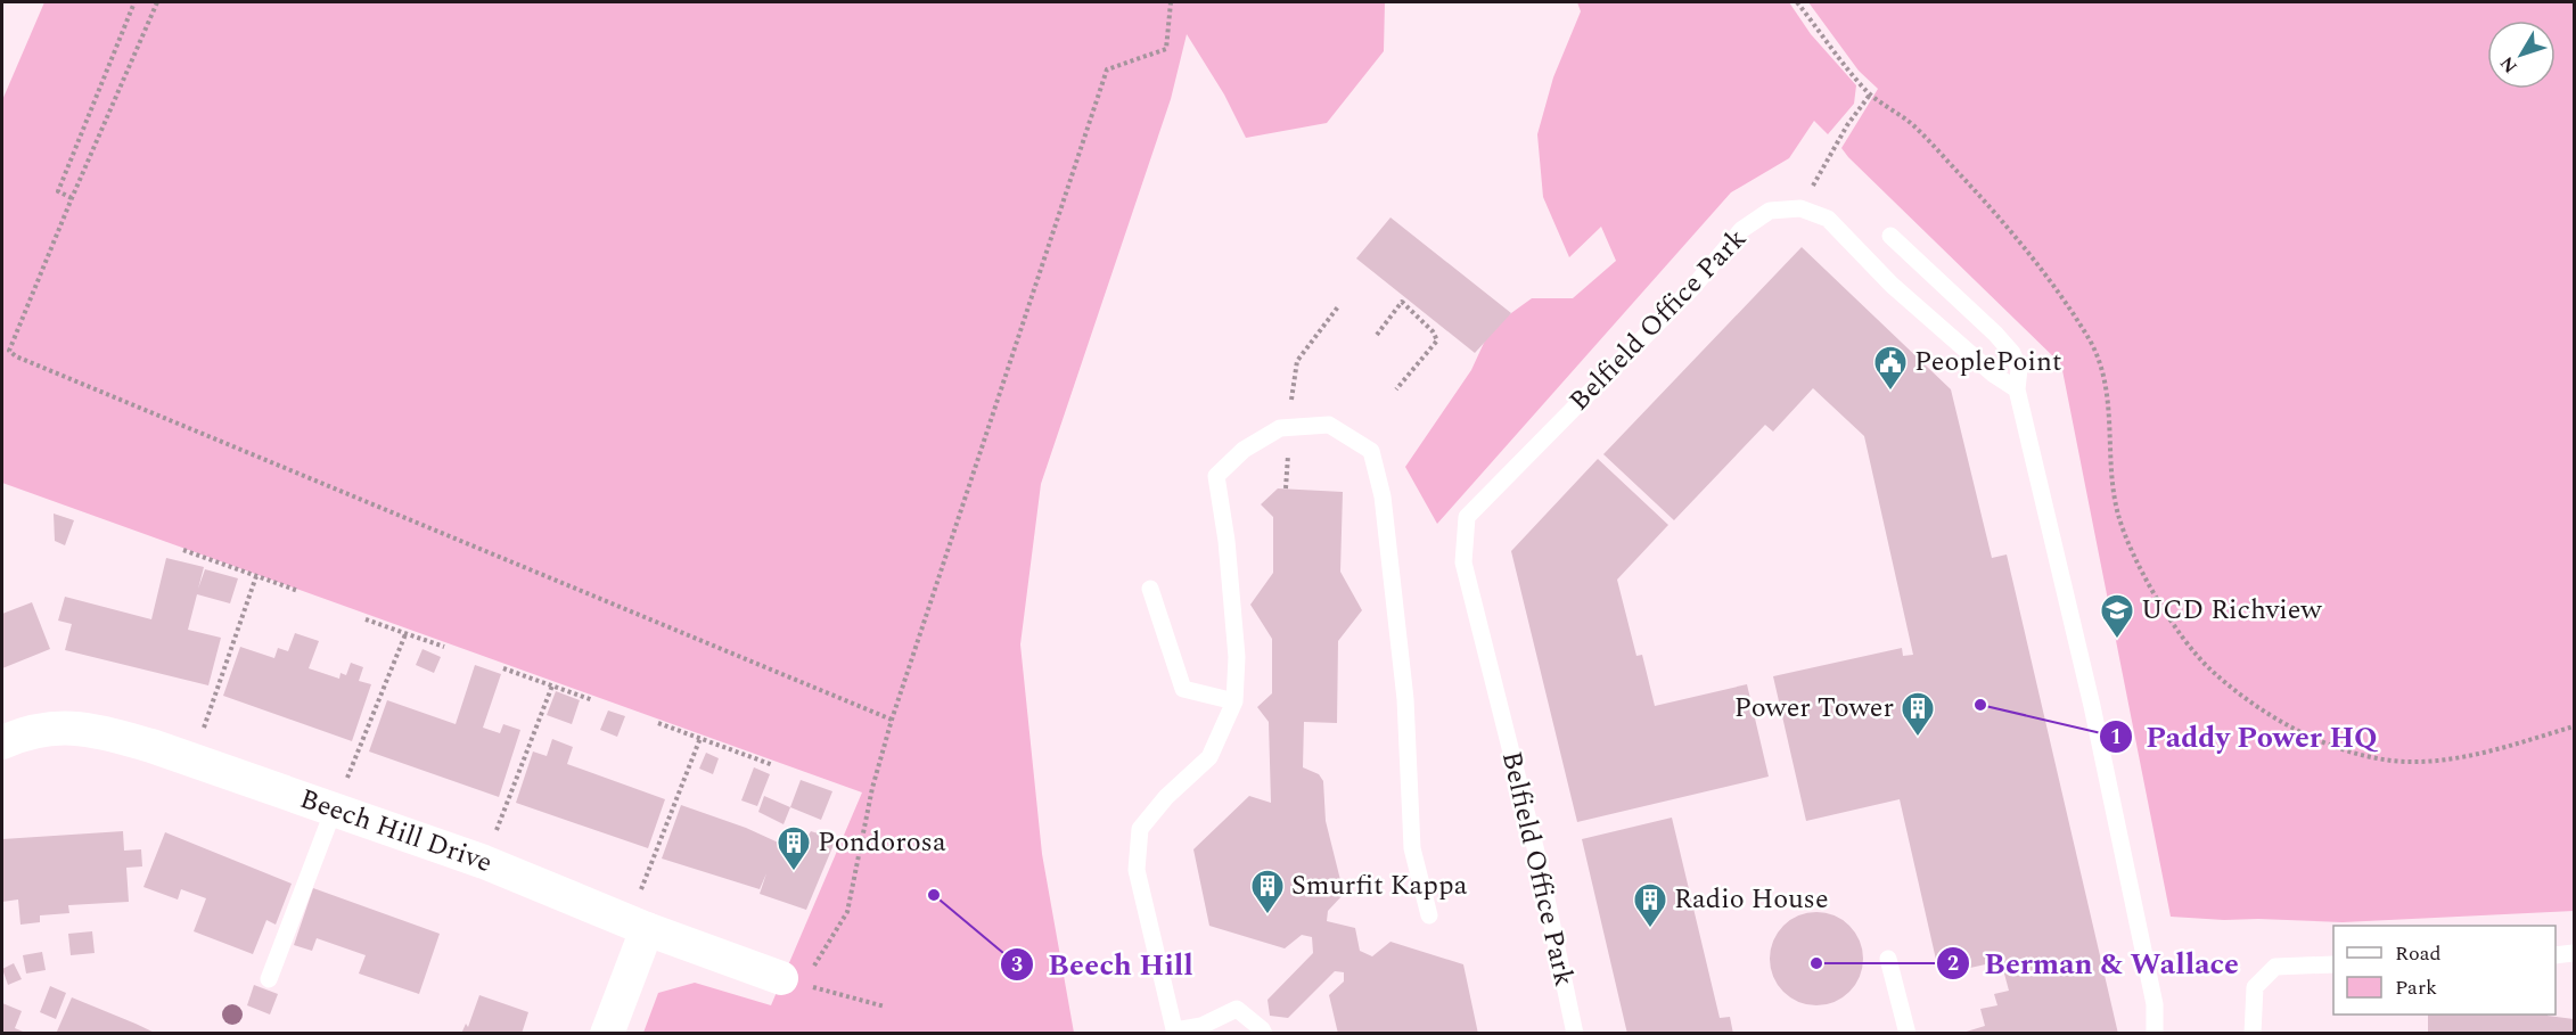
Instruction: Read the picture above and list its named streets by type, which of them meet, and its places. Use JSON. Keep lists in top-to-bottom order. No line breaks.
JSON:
{"streets":{"street":["Beech Hill Drive"],"lane":["Belfield Office Park"]},"places":{"public building":["PeoplePoint"],"school or university":["UCD Richview"],"other":["Paddy Power HQ","Beech Hill","Berman & Wallace"],"building":["Power Tower","Pondorosa","Smurfit Kappa","Radio House"]},"legend":["Road","Park"],"north":"bottom left"}
